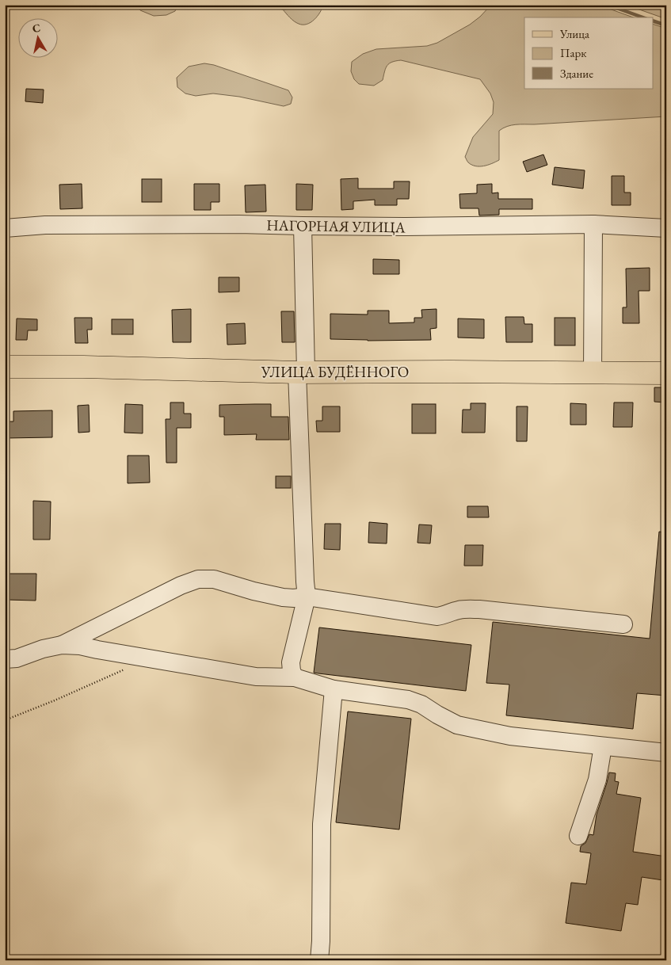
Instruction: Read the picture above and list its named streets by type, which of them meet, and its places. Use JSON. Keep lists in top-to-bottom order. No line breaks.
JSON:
{"streets":{"main road":["УЛИЦА БУДЁННОГО"],"street":["НАГОРНАЯ УЛИЦА"]},"legend":["Улица","Парк","Здание"],"north":"top"}
